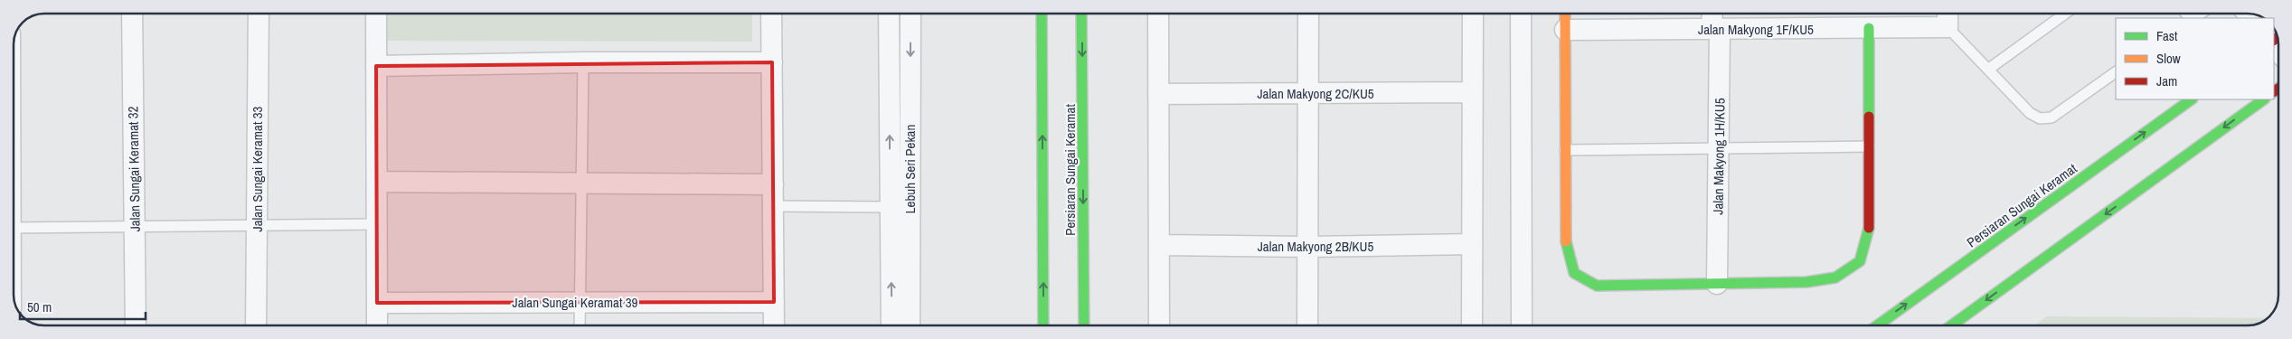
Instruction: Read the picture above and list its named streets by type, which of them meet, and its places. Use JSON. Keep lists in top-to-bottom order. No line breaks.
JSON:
{"streets":{"street":["Jalan Makyong 1F/KU5","Jalan Makyong 2C/KU5","Jalan Makyong 1H/KU5","Jalan Sungai Keramat 32","Jalan Sungai Keramat 33","Lebuh Seri Pekan","Persiaran Sungai Keramat","Jalan Makyong 2B/KU5","Jalan Sungai Keramat 39"]},"crossings":[["Jalan Makyong 1F/KU5","Jalan Makyong 1H/KU5"]],"legend":["Fast","Slow","Jam"],"scale_bar":"50 m"}
